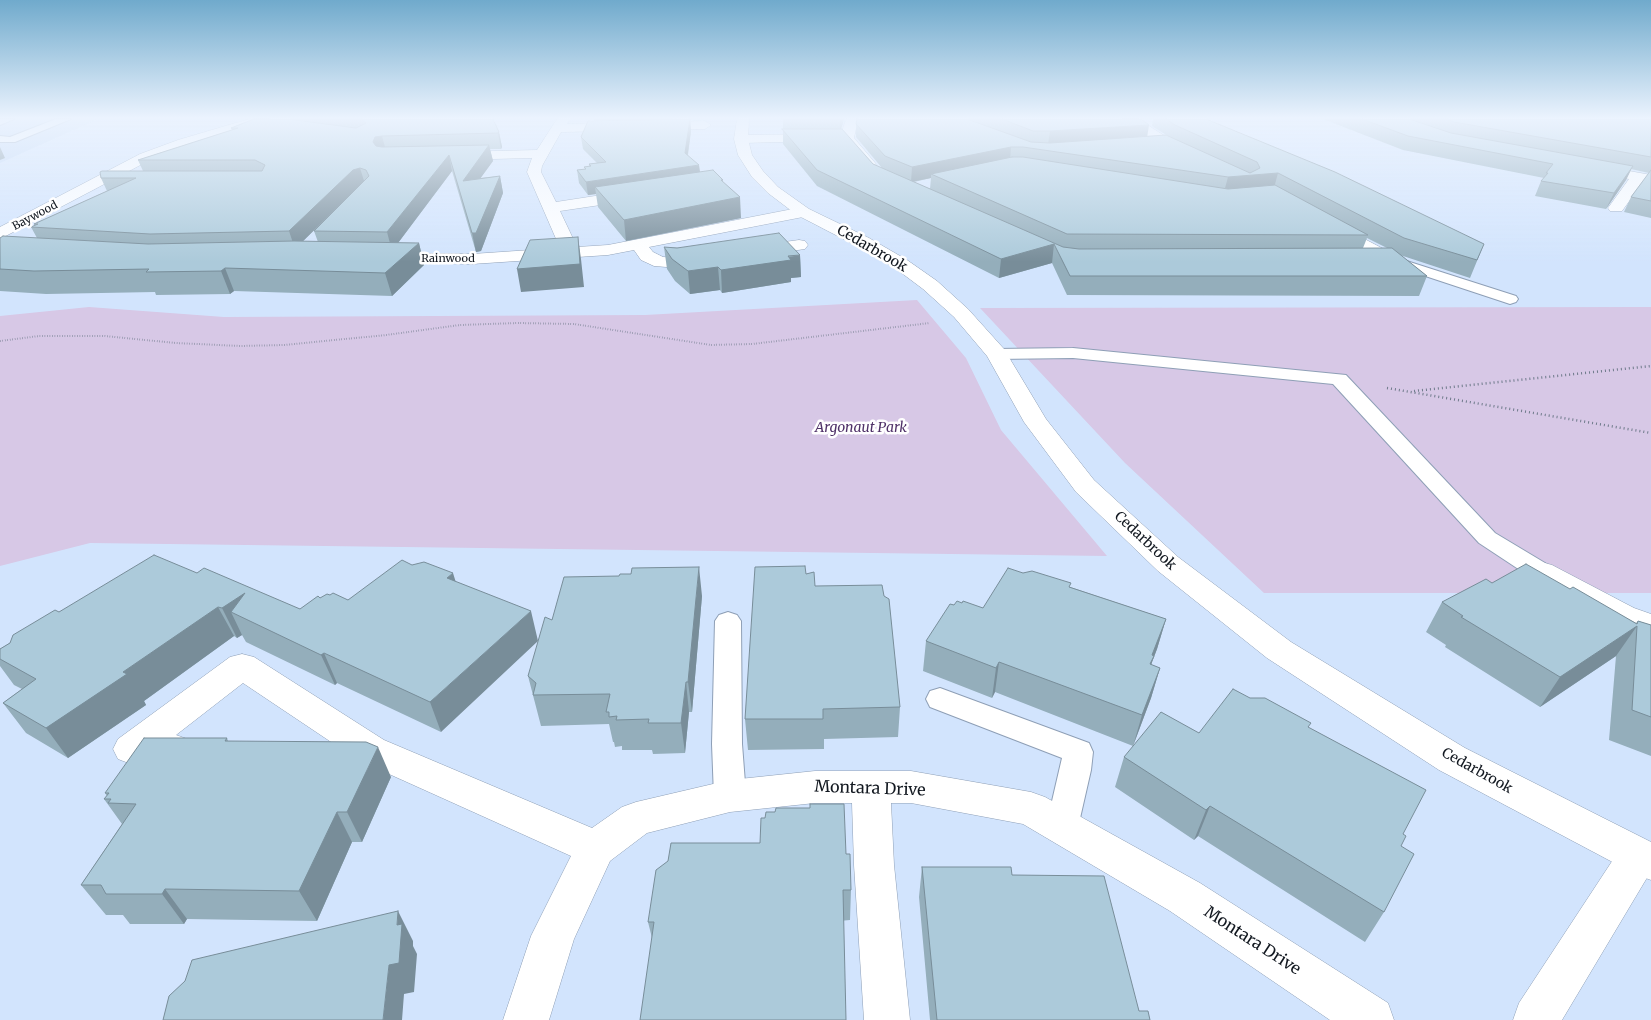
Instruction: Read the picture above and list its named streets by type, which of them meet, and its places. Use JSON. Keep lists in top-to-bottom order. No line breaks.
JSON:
{"streets":{"street":["Baywood","Cedarbrook","Rainwood","Montara Drive"]},"crossings":[["Cedarbrook","Rainwood"]],"parks":["Argonaut Park"]}
